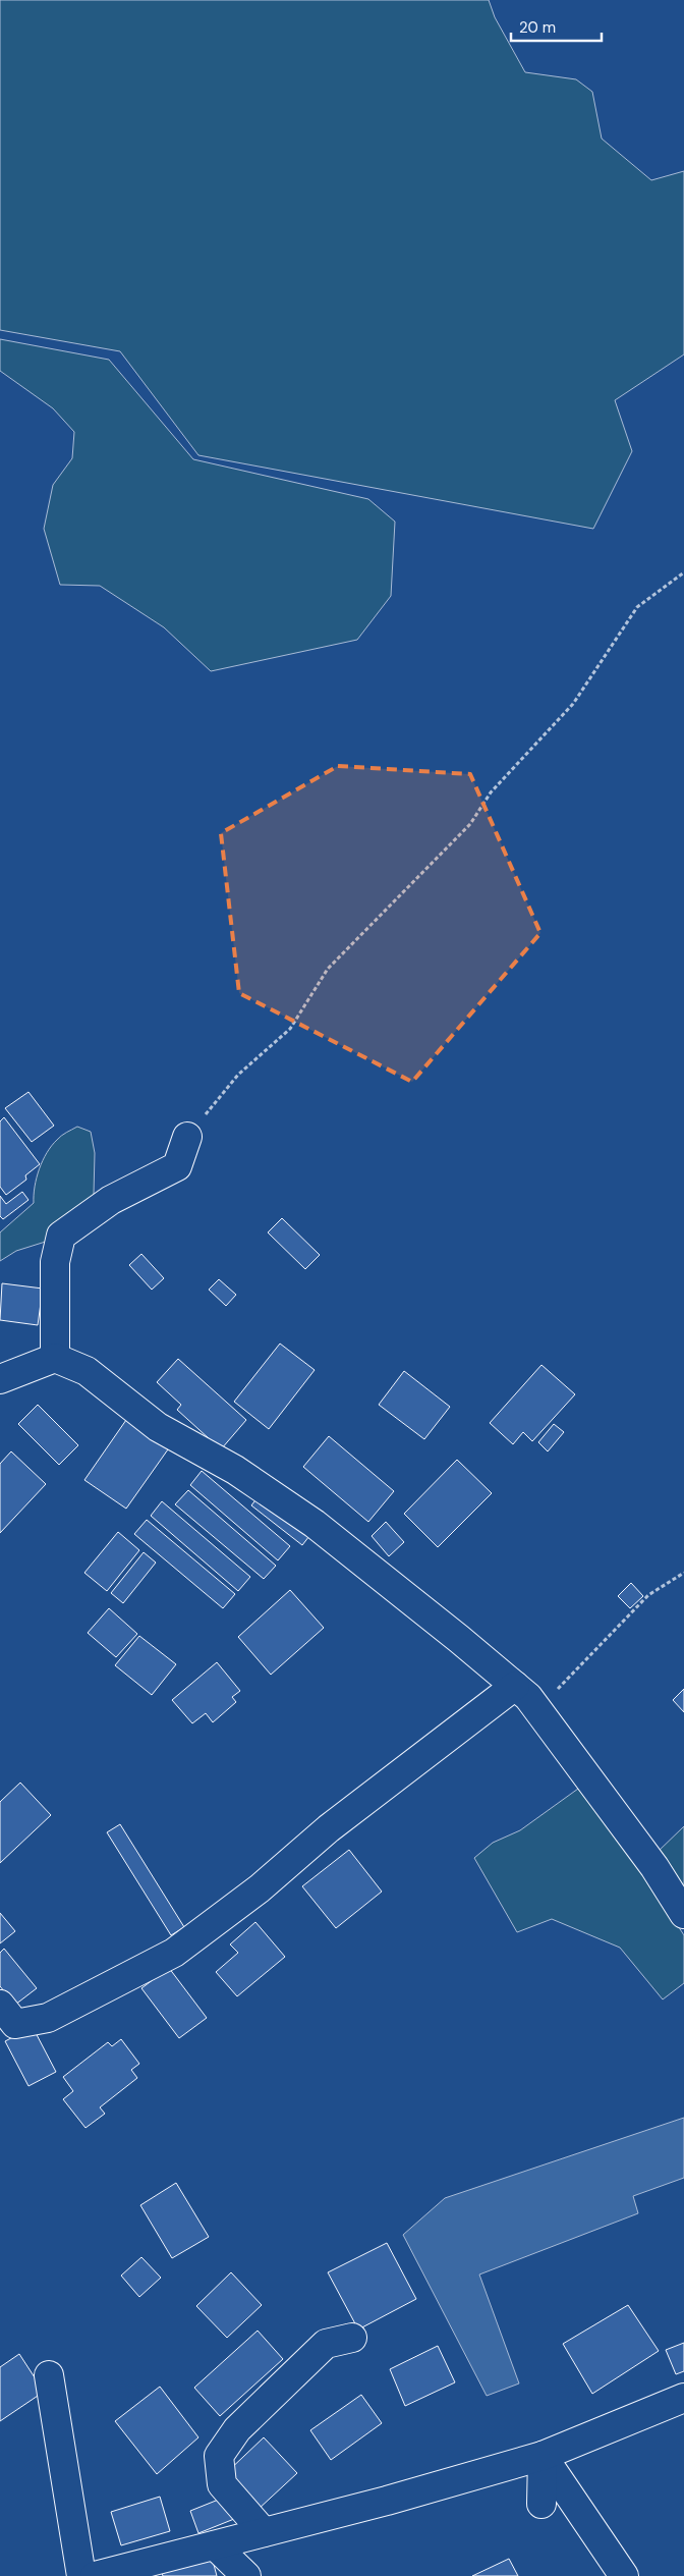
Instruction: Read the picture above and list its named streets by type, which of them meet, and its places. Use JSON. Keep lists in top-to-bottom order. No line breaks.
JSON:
{"scale_bar":"20 m"}
